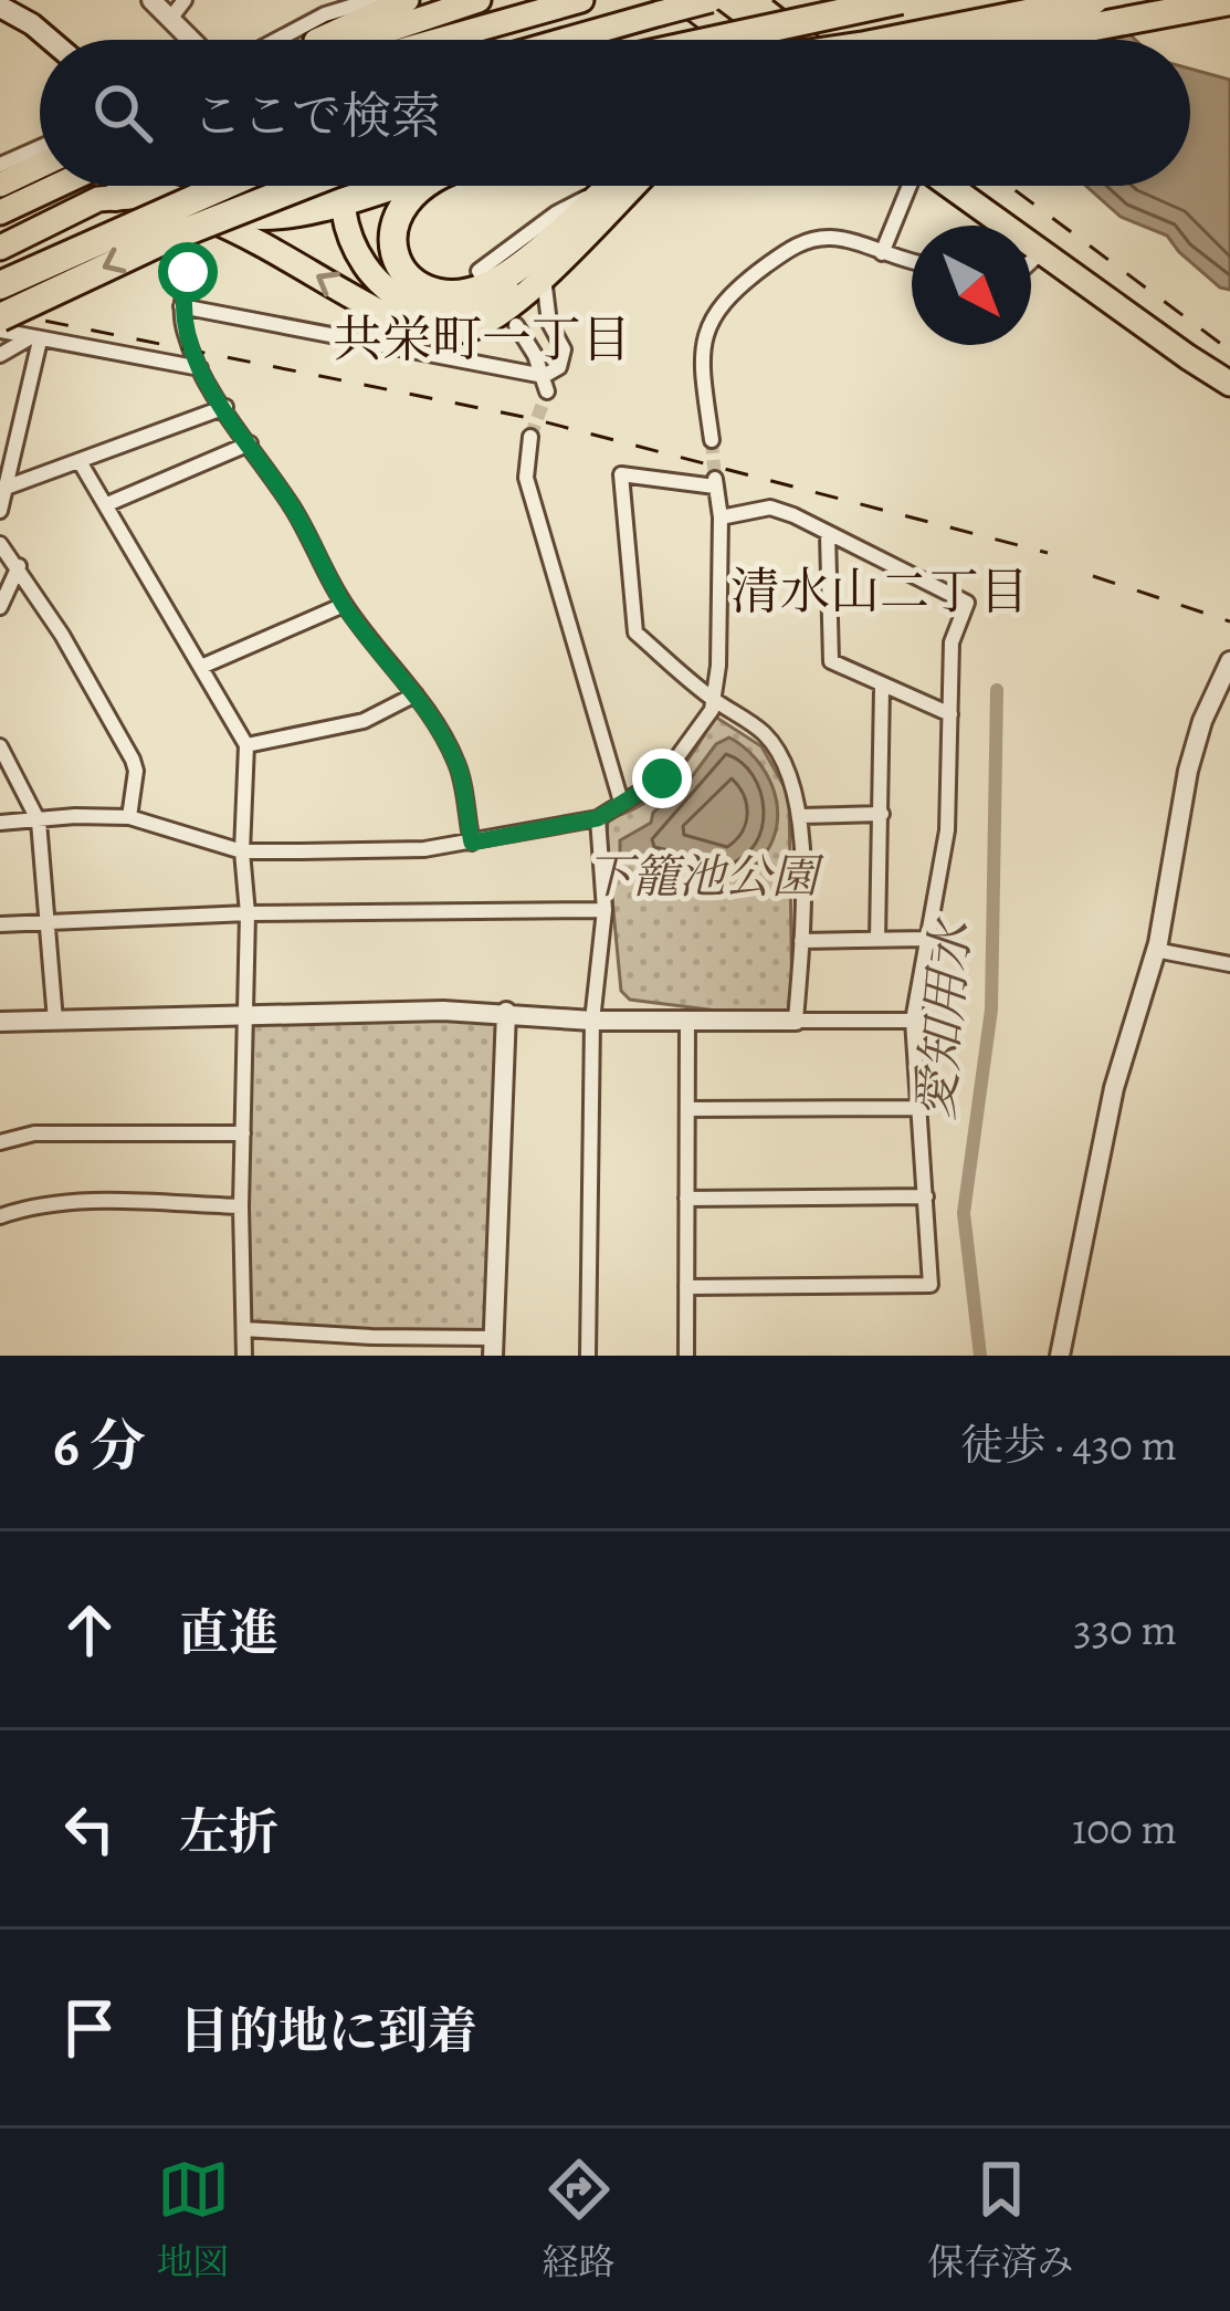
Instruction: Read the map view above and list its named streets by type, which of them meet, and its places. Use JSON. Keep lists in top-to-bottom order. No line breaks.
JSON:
{"districts":["共栄町一丁目","清水山二丁目"],"water":["愛知用水"],"parks":["下籠池公園"],"north":"bottom right","page":{"search":"ここで検索","heading":["6 分","徒歩 · 430 m"],"list":[["直進","330 m"],["左折","100 m"],"目的地に到着"],"nav":["地図","経路","保存済み"]}}
